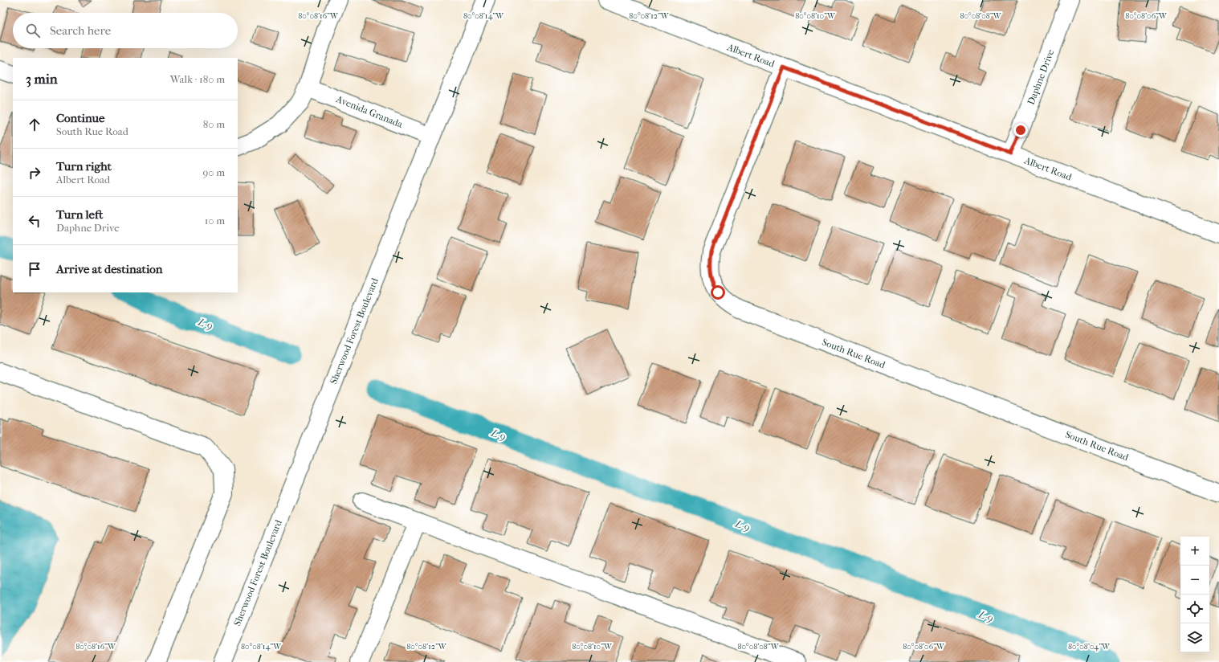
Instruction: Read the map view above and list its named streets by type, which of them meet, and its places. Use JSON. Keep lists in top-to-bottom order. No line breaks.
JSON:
{"streets":{"street":["Albert Road","Daphne Drive","Avenida Granada","Sherwood Forest Boulevard","South Rue Road"]},"crossings":[["Albert Road","Daphne Drive"],["Albert Road","South Rue Road"],["Avenida Granada","Sherwood Forest Boulevard"]],"water":["L-9"],"page":{"search":"Search here","heading":["3 min","Walk · 180 m"],"list":[["Continue","South Rue Road","80 m"],["Turn right","Albert Road","90 m"],["Turn left","Daphne Drive","10 m"],"Arrive at destination"],"map_buttons":["+","−"]},"coordinates":["80°08'16\"W","80°08'14\"W","80°08'12\"W","80°08'10\"W","80°08'08\"W","80°08'06\"W","80°08'04\"W"]}
